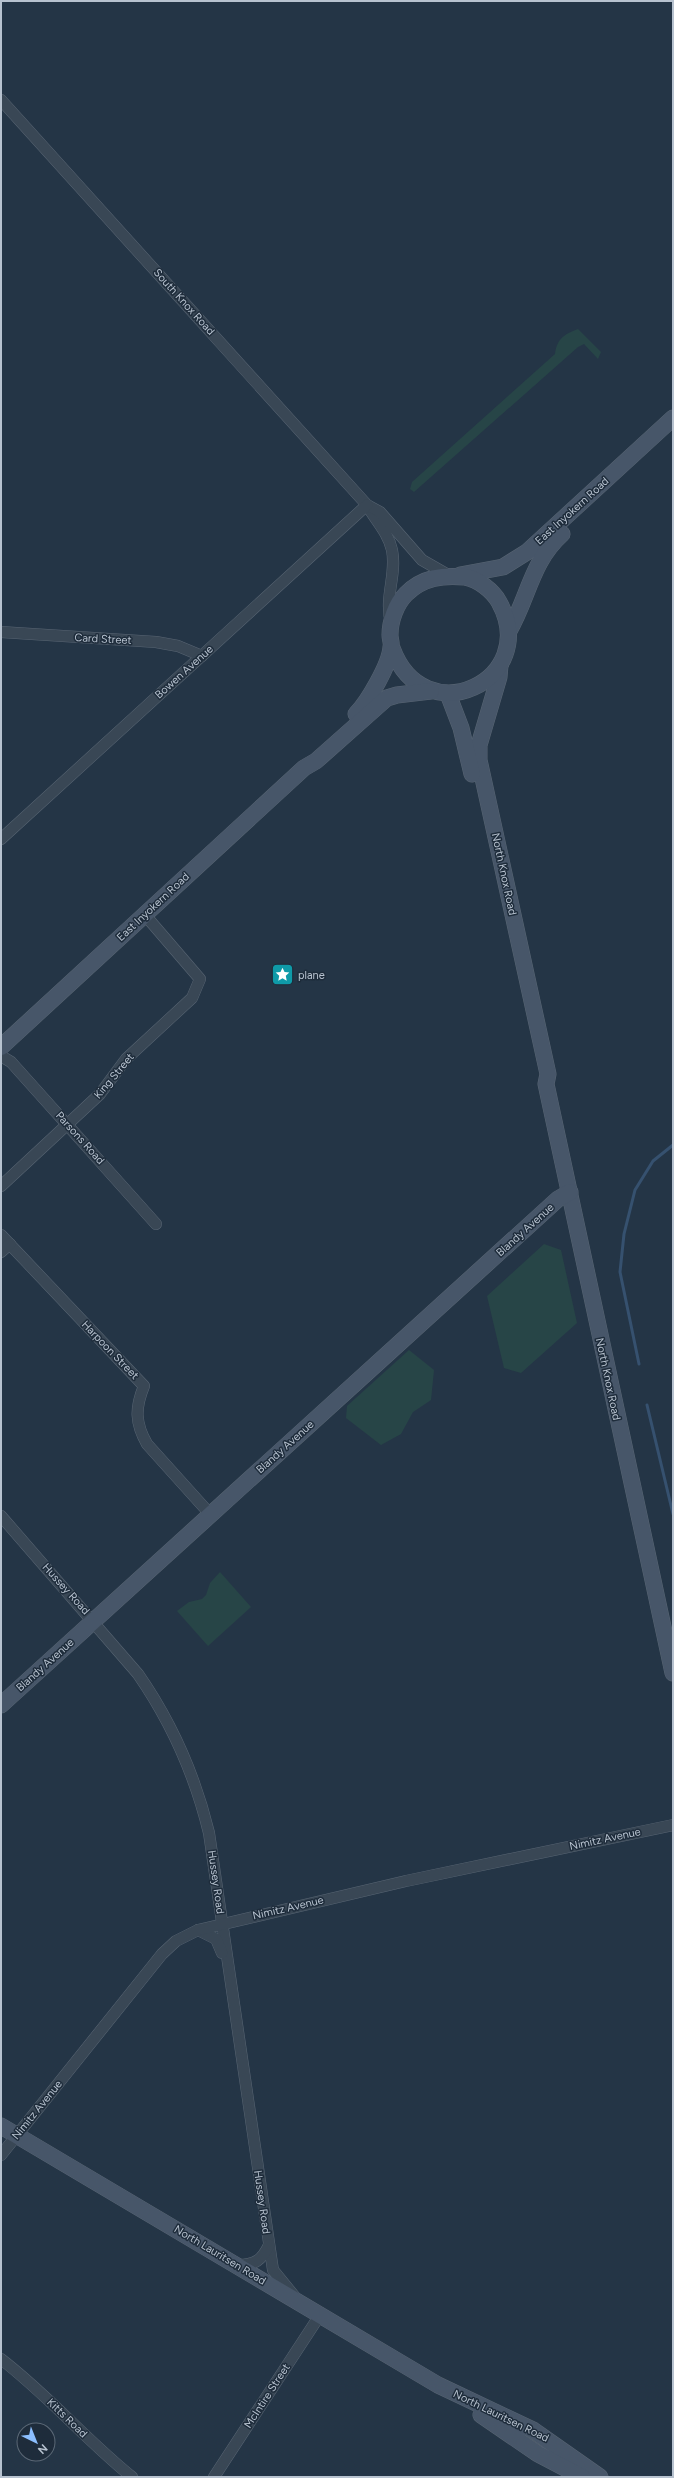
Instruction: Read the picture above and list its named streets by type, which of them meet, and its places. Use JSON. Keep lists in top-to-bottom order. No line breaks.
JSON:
{"streets":{"street":["South Knox Road","East Inyokern Road","Card Street","Bowen Avenue","North Knox Road","King Street","Parsons Road","Blandy Avenue","Harpoon Street","Hussey Road","Nimitz Avenue","North Lauritsen Road","McIntire Street","Kitts Road"]},"crossings":[["South Knox Road","East Inyokern Road"],["South Knox Road","Bowen Avenue"],["South Knox Road","North Knox Road"],["East Inyokern Road","North Knox Road"],["East Inyokern Road","King Street"],["Card Street","Bowen Avenue"],["North Knox Road","Blandy Avenue"],["King Street","Parsons Road"],["Blandy Avenue","Harpoon Street"],["Blandy Avenue","Hussey Road"],["Hussey Road","Nimitz Avenue"],["Hussey Road","North Lauritsen Road"],["Nimitz Avenue","North Lauritsen Road"],["North Lauritsen Road","McIntire Street"]],"places":{"place":["plane"]},"north":"bottom right"}
